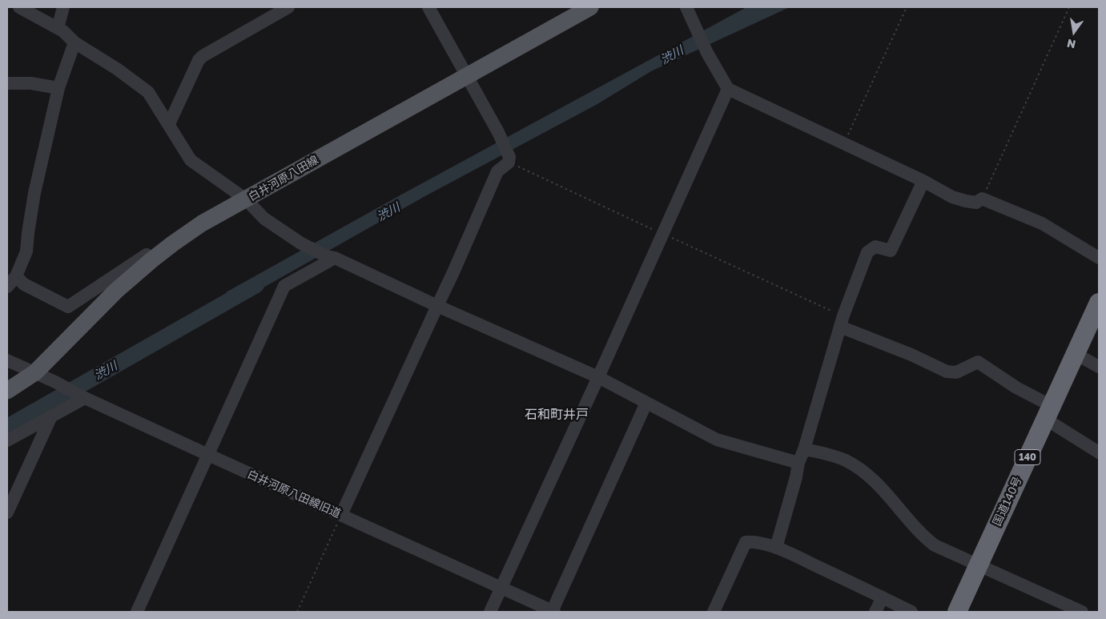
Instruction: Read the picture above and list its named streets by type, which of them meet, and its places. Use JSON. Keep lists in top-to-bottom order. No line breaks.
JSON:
{"streets":{"highway":["140","国道140号"],"main road":["白井河原八田線"],"street":["白井河原八田線旧道"]},"crossings":[["白井河原八田線","白井河原八田線旧道"]],"districts":["石和町井戸"],"water":["渋川"],"north":"bottom"}
